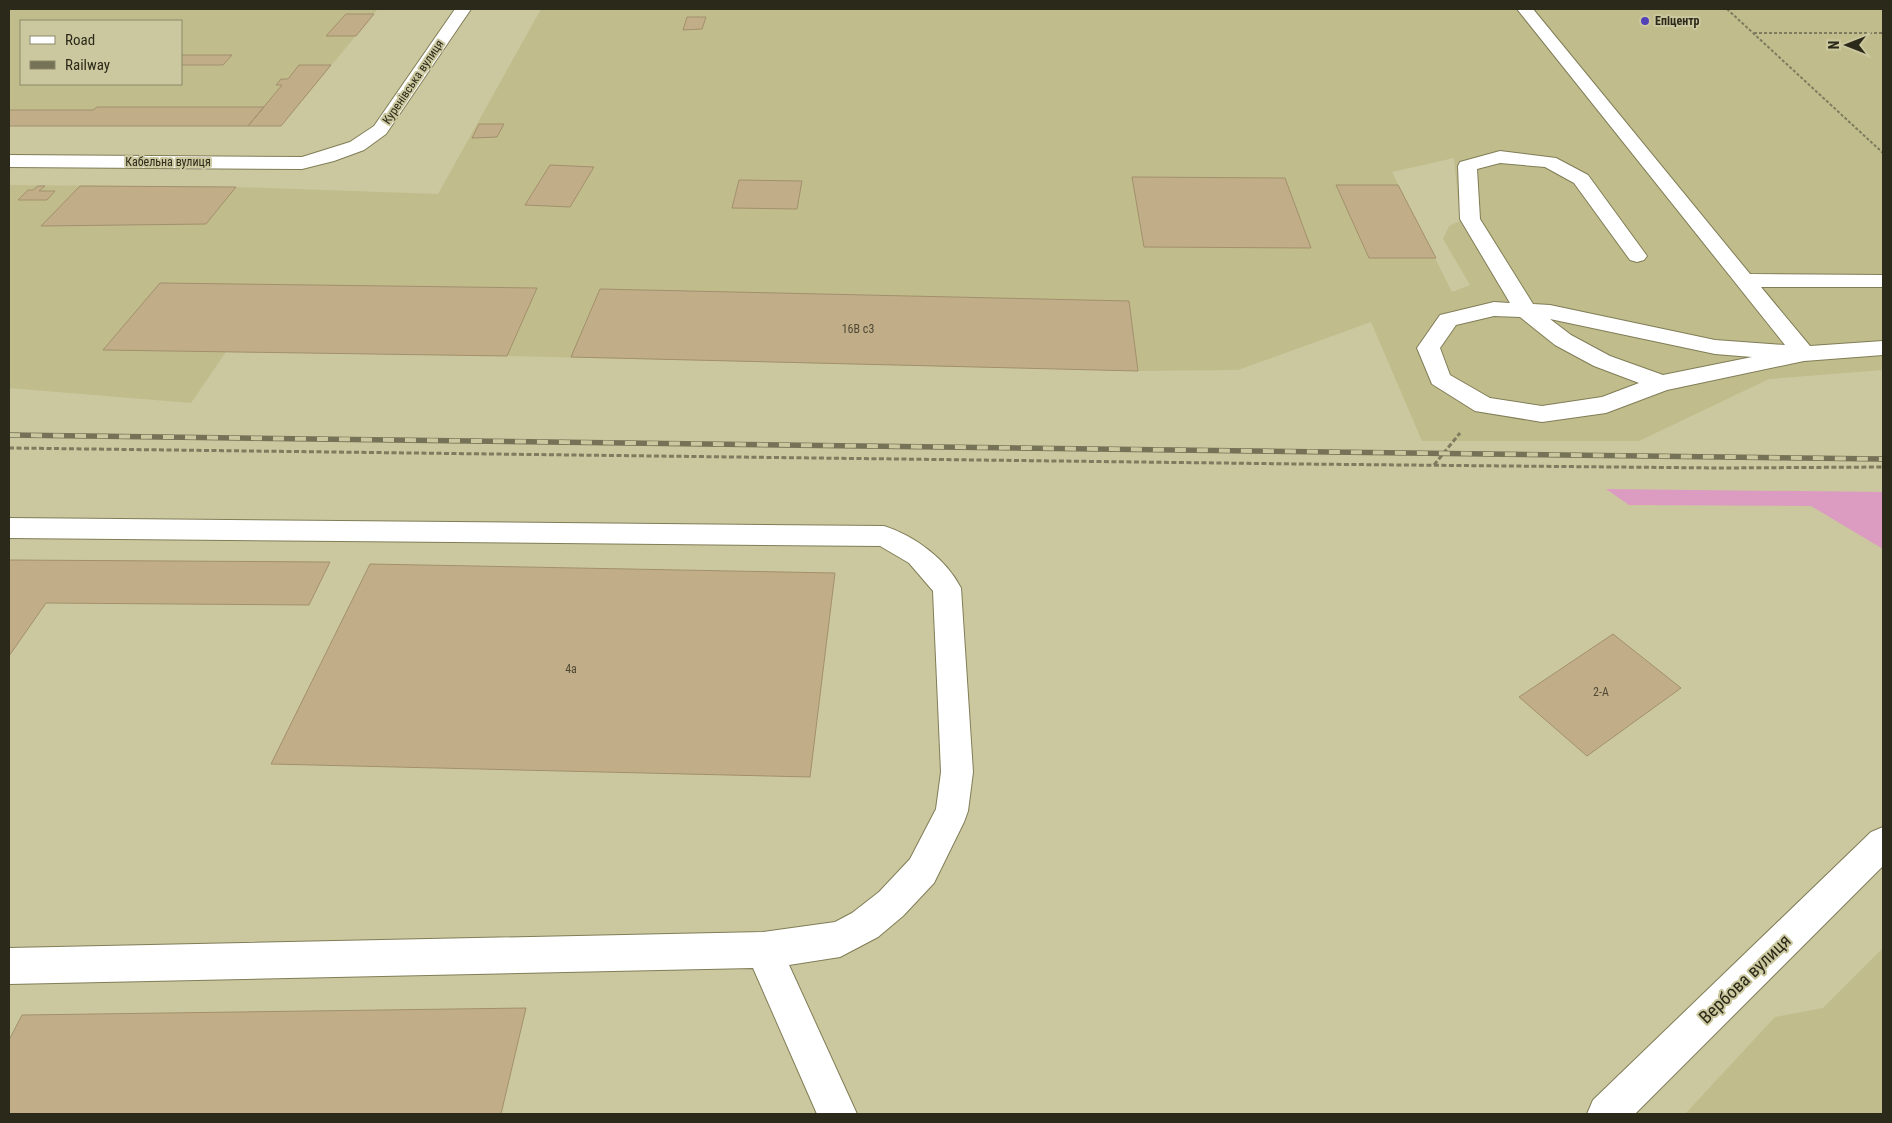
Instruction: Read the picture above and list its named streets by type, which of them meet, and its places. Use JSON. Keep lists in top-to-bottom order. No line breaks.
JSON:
{"streets":{"street":["Куренівська вулиця","Кабельна вулиця","Вербова вулиця"]},"crossings":[["Куренівська вулиця","Кабельна вулиця"]],"places":["Епіцентр"],"house_numbers":["16В c3","4а","2-А"],"legend":["Road","Railway"],"north":"left"}
